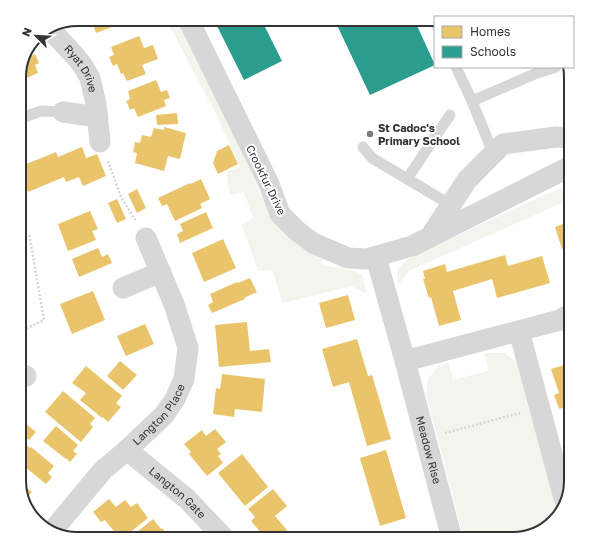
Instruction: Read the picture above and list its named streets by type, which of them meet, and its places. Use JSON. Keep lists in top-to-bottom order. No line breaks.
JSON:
{"streets":{"street":["Ryat Drive","Crookfur Drive","Langton Place","Meadow Rise","Langton Gate"]},"crossings":[["Crookfur Drive","Meadow Rise"],["Langton Place","Langton Gate"]],"places":["St Cadoc's Primary School"],"legend":["Homes","Schools"],"north":"top left"}
